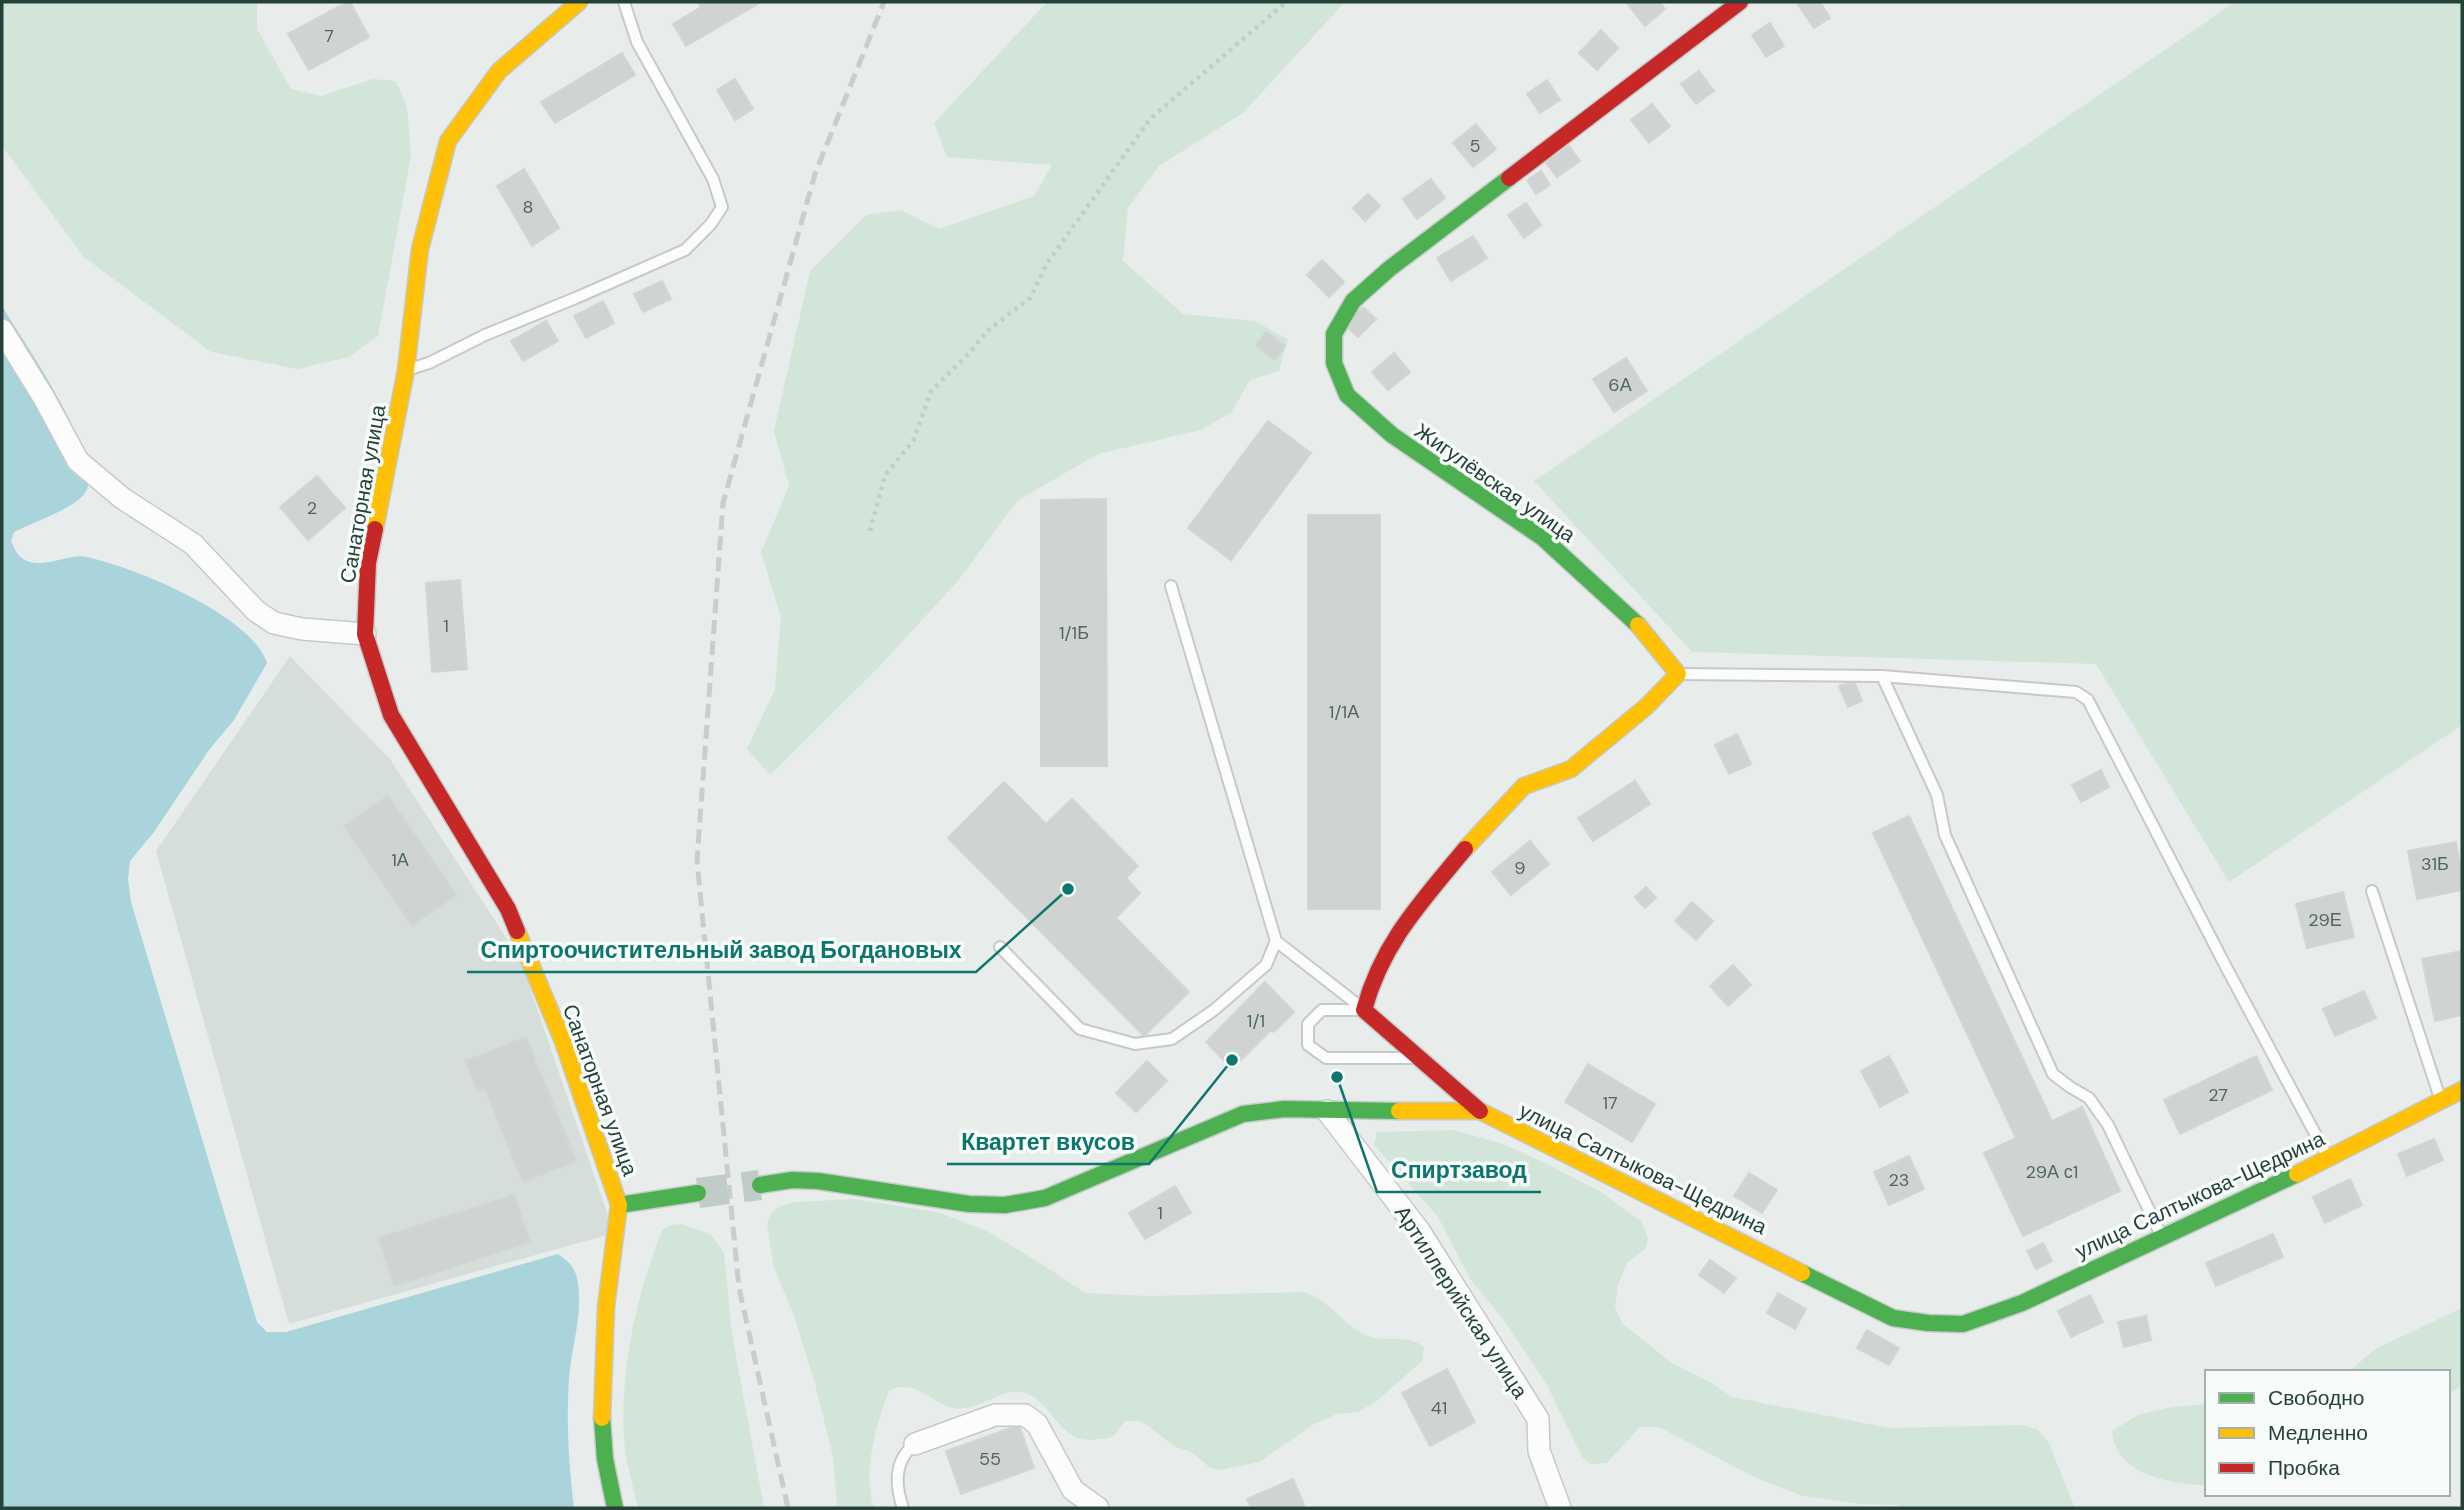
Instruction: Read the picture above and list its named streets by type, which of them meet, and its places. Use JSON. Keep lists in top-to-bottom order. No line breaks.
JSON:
{"streets":{"street":["Жигулёвская улица","Санаторная улица","улица Салтыкова-Щедрина","Артиллерийская улица"]},"crossings":[["улица Салтыкова-Щедрина","Артиллерийская улица"]],"places":["Спиртоочистительный завод Богдановых","Квартет вкусов","Спиртзавод"],"house_numbers":["7","5","8","6А","2","1","1/1Б","1/1А","1А","31Б","9","29Е","1/1","27","17","29А с1","23","1","41","55"],"legend":["Свободно","Медленно","Пробка"]}
